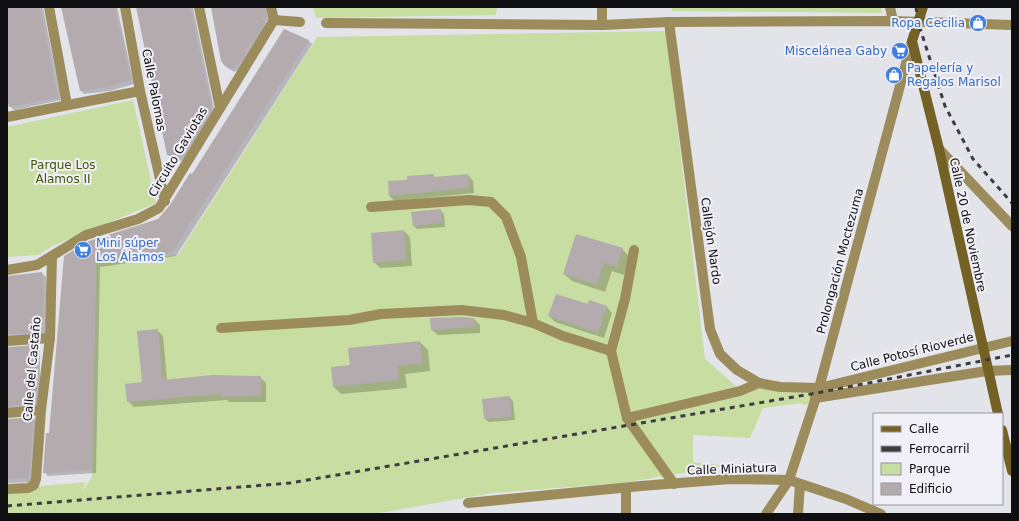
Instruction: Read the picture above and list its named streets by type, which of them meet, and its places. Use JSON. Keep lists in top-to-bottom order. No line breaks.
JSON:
{"streets":{"main road":["Calle 20 de Noviembre","Prolongación Moctezuma"],"street":["Calle Palomas","Circuito Gaviotas","Callejón Nardo","Calle Potosí Rioverde","Calle del Castaño","Calle Miniatura"]},"crossings":[["Calle Palomas","Circuito Gaviotas"],["Circuito Gaviotas","Calle del Castaño"],["Calle 20 de Noviembre","Prolongación Moctezuma"],["Calle 20 de Noviembre","Calle Potosí Rioverde"],["Callejón Nardo","Prolongación Moctezuma"],["Callejón Nardo","Calle Potosí Rioverde"],["Prolongación Moctezuma","Calle Potosí Rioverde"],["Prolongación Moctezuma","Calle Miniatura"]],"parks":["Parque Los Alamos II"],"places":{"shop":["Ropa Cecilia","Papelería y Regalos Marisol"],"supermarket":["Miscelánea Gaby","Mini súper Los Álamos"]},"legend":["Calle","Ferrocarril","Parque","Edificio"]}
